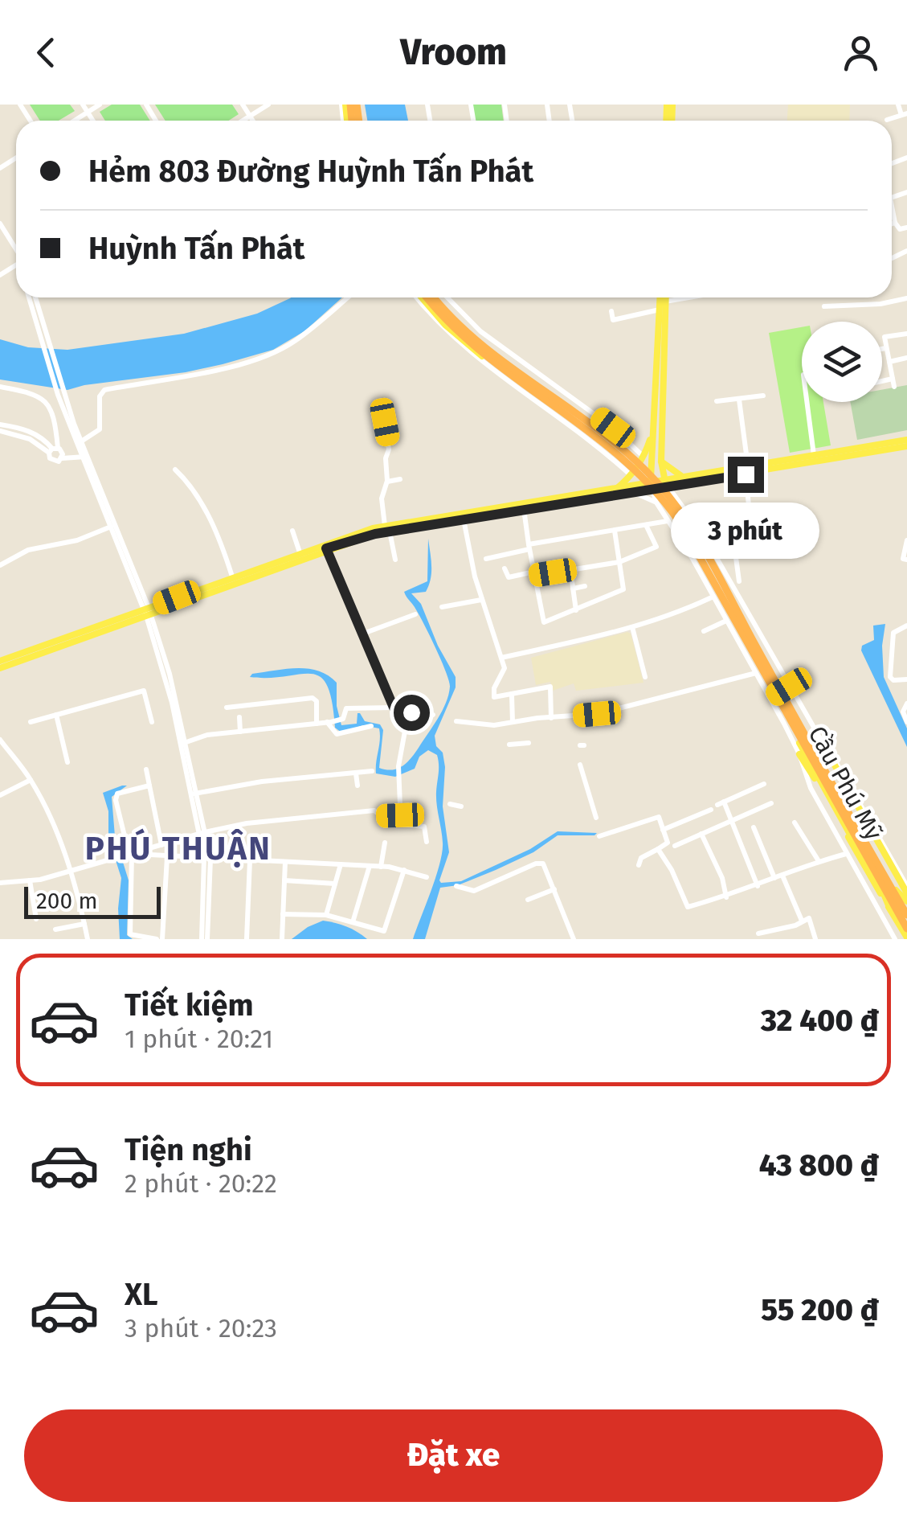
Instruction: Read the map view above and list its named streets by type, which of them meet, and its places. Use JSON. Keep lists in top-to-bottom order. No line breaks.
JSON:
{"streets":{"highway":["Cầu Phú Mỹ"]},"districts":["PHÚ THUẬN"],"scale_bar":"200 m","page":{"header":"Vroom","banner":["Hẻm 803 Đường Huỳnh Tấn Phát","Huỳnh Tấn Phát"],"bubble":"3 phút","scale":"200 m","list":[{"name":"Tiết kiệm","note":"1 phút · 20:21","value":"32 400 ₫"},{"name":"Tiện nghi","note":"2 phút · 20:22","value":"43 800 ₫"},{"name":"XL","note":"3 phút · 20:23","value":"55 200 ₫"}],"buttons":"Đặt xe"}}
